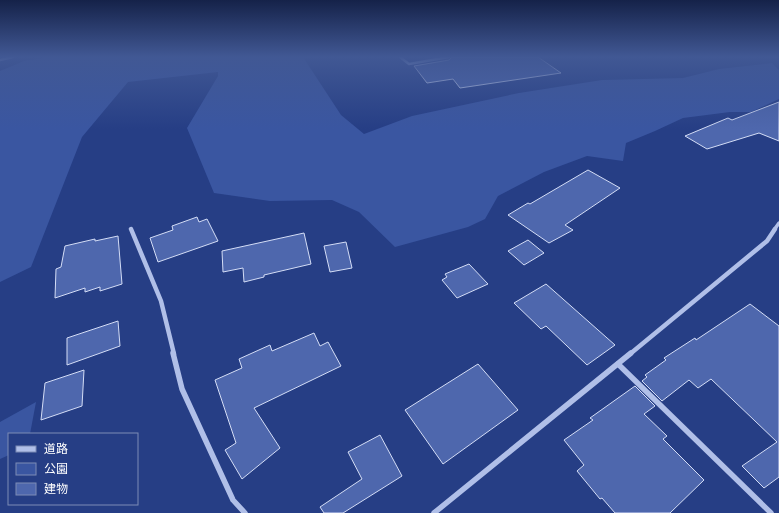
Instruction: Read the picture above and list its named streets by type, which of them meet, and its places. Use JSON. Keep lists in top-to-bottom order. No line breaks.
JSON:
{"legend":["道路","公園","建物"]}
